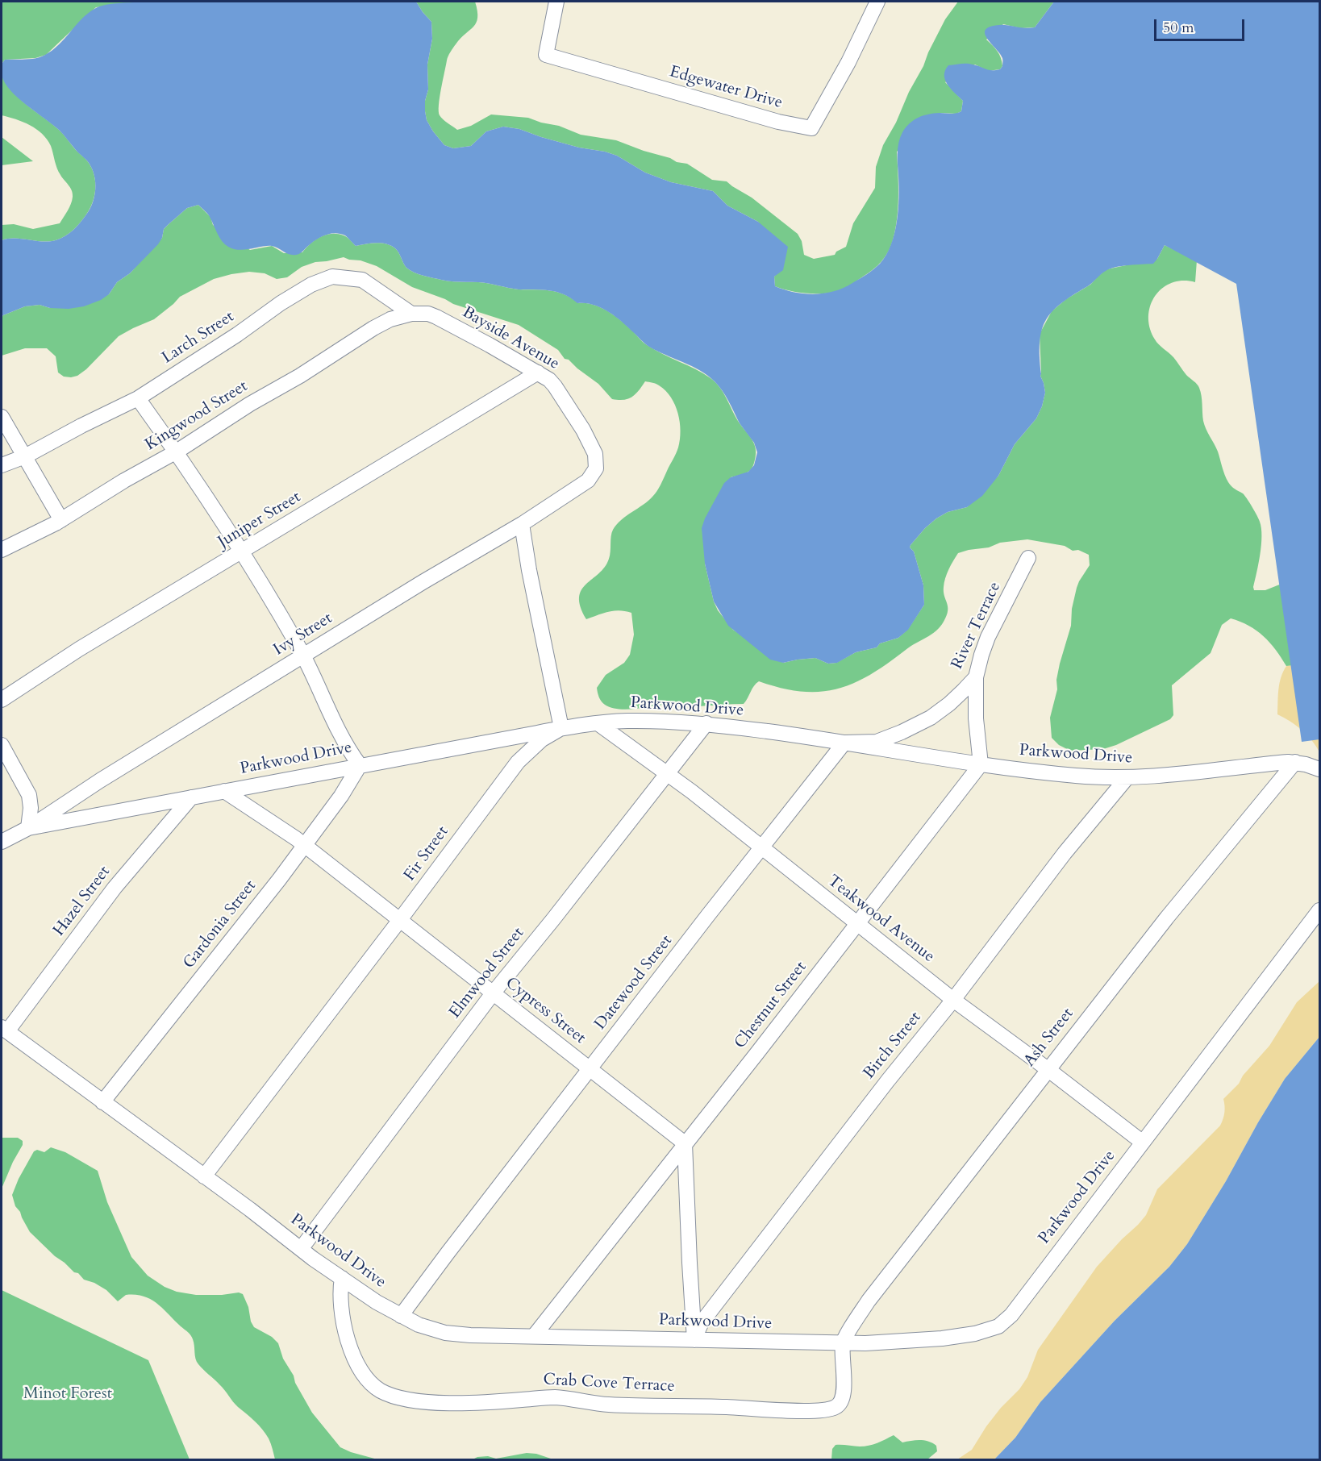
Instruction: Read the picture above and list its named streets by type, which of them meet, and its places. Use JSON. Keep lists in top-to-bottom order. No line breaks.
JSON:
{"streets":{"street":["Edgewater Drive","Larch Street","Bayside Avenue","Kingwood Street","Juniper Street","River Terrace","Ivy Street","Parkwood Drive","Fir Street","Hazel Street","Teakwood Avenue","Gardonia Street","Elmwood Street","Datewood Street","Chestnut Street","Cypress Street","Ash Street","Birch Street","Crab Cove Terrace"]},"crossings":[["Larch Street","Bayside Avenue"],["Larch Street","Kingwood Street"],["Bayside Avenue","Kingwood Street"],["Bayside Avenue","Juniper Street"],["Bayside Avenue","Ivy Street"],["River Terrace","Parkwood Drive"],["River Terrace","Datewood Street"],["Ivy Street","Parkwood Drive"],["Parkwood Drive","Fir Street"],["Parkwood Drive","Hazel Street"],["Parkwood Drive","Teakwood Avenue"],["Parkwood Drive","Gardonia Street"],["Parkwood Drive","Elmwood Street"],["Parkwood Drive","Datewood Street"],["Parkwood Drive","Chestnut Street"],["Parkwood Drive","Cypress Street"],["Parkwood Drive","Ash Street"],["Parkwood Drive","Birch Street"],["Parkwood Drive","Crab Cove Terrace"],["Fir Street","Cypress Street"],["Teakwood Avenue","Elmwood Street"],["Teakwood Avenue","Datewood Street"],["Teakwood Avenue","Chestnut Street"],["Teakwood Avenue","Ash Street"],["Teakwood Avenue","Birch Street"],["Gardonia Street","Cypress Street"],["Elmwood Street","Cypress Street"],["Datewood Street","Cypress Street"],["Chestnut Street","Cypress Street"],["Ash Street","Crab Cove Terrace"]],"parks":["Minot Forest"],"scale_bar":"50 m"}
